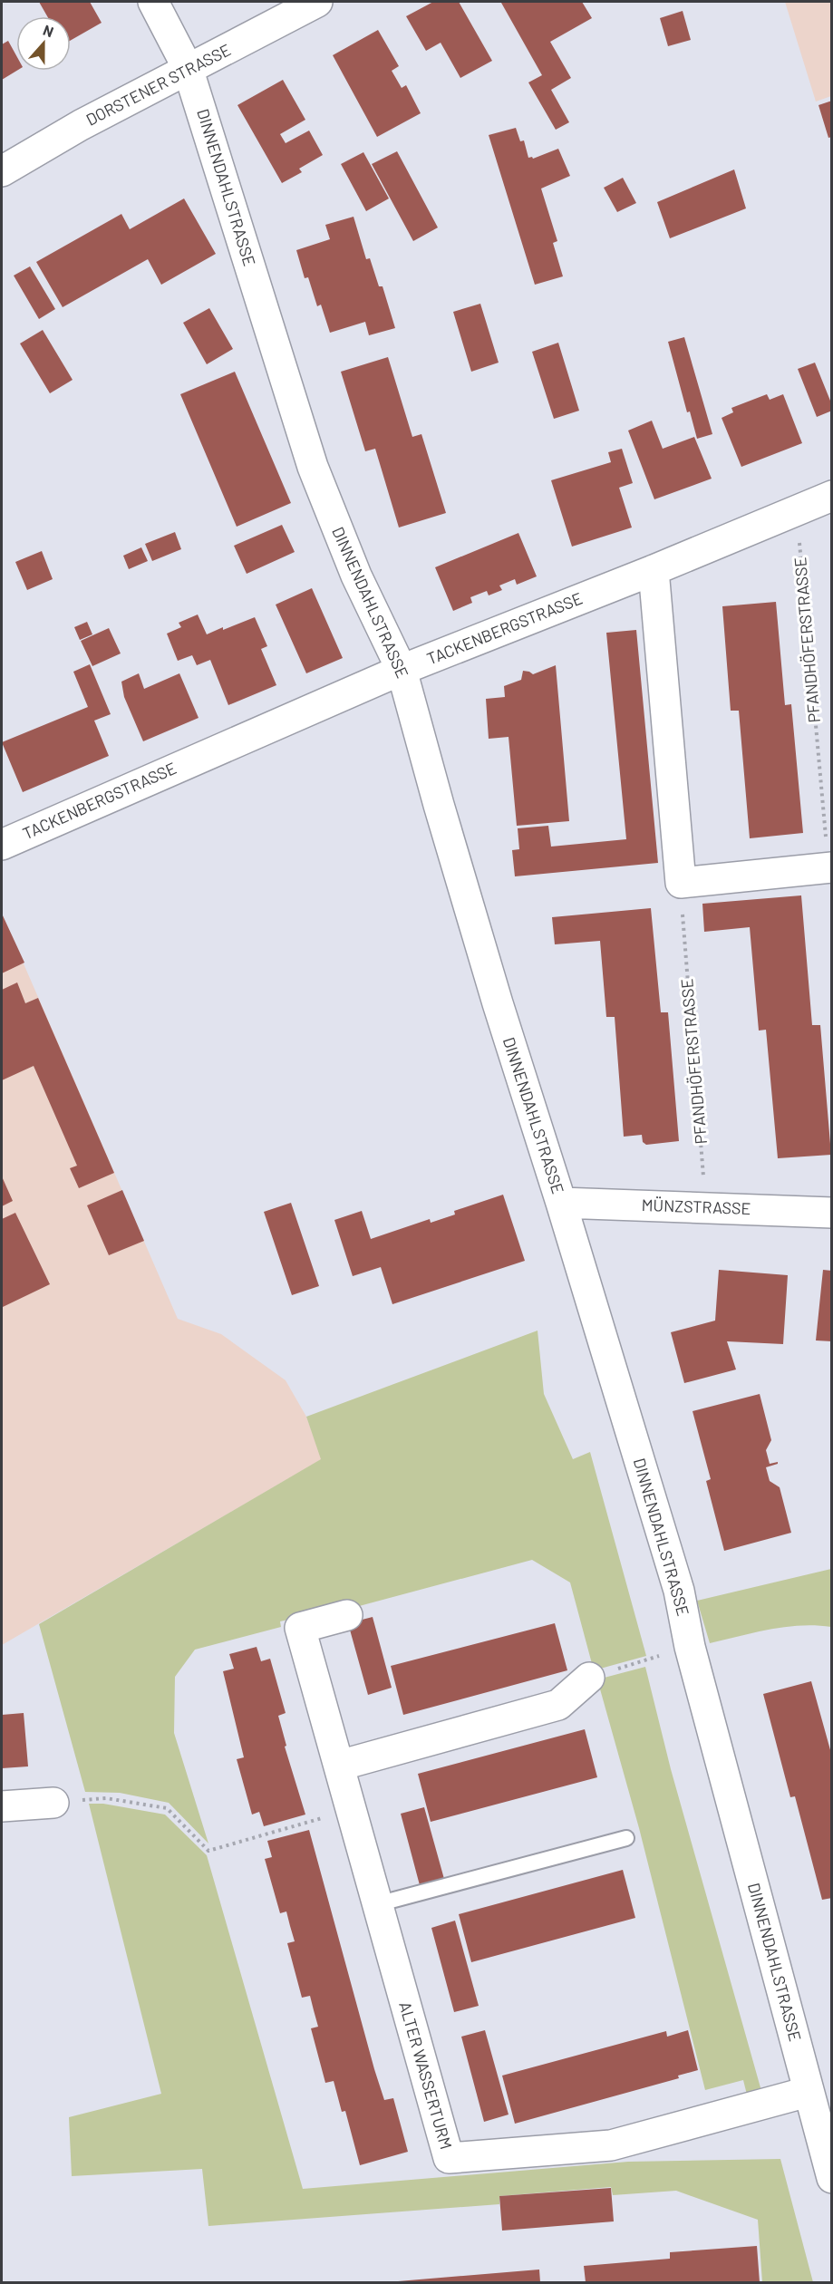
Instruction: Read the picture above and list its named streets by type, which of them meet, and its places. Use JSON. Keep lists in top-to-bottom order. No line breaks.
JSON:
{"streets":{"street":["DORSTENER STRASSE","DINNENDAHLSTRASSE","TACKENBERGSTRASSE","MÜNZSTRASSE","ALTER WASSERTURM"],"path":["PFANDHÖFERSTRASSE"]},"crossings":[["DORSTENER STRASSE","DINNENDAHLSTRASSE"],["DINNENDAHLSTRASSE","TACKENBERGSTRASSE"],["DINNENDAHLSTRASSE","MÜNZSTRASSE"],["DINNENDAHLSTRASSE","ALTER WASSERTURM"],["TACKENBERGSTRASSE","PFANDHÖFERSTRASSE"],["PFANDHÖFERSTRASSE","MÜNZSTRASSE"]],"north":"top"}
